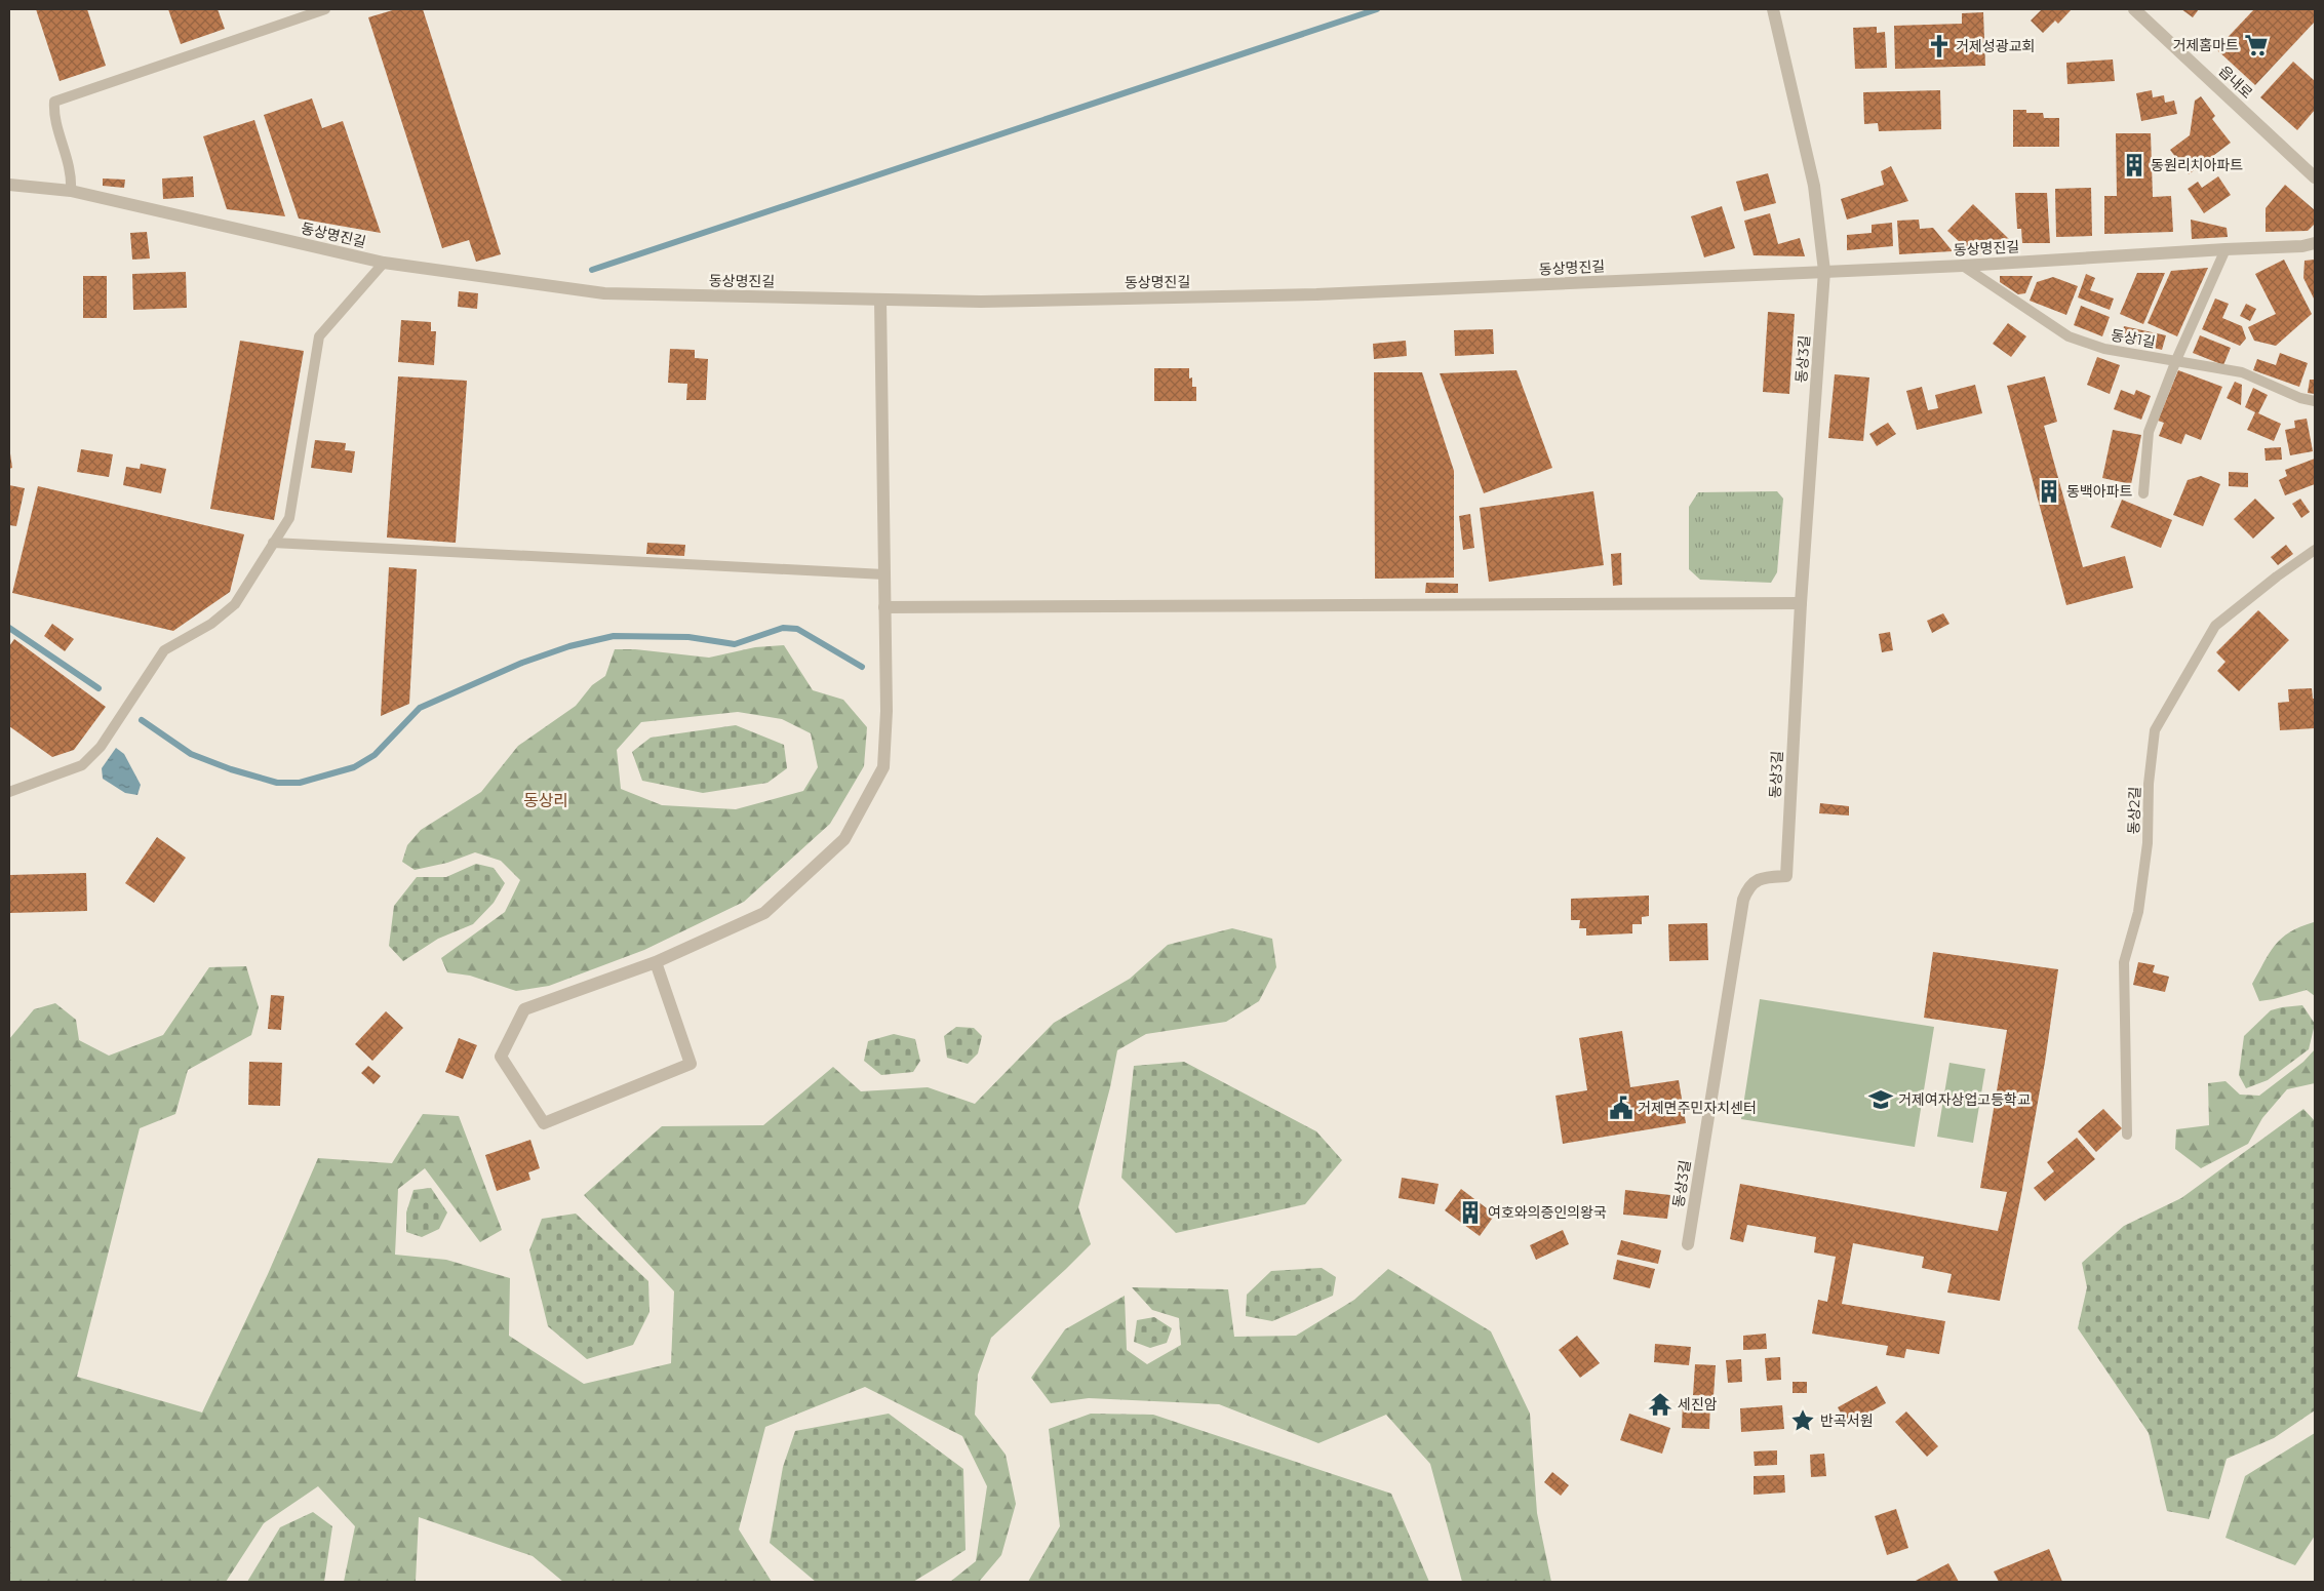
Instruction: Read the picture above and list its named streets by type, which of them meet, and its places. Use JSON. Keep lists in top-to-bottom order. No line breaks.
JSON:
{"streets":{"street":["읍내로","동상명진길","동상3길"],"lane":["동상1길","동상2길"]},"crossings":[["동상명진길","동상1길"],["동상명진길","동상3길"]],"districts":["동상리"],"places":{"supermarket":["거제홈마트"],"church":["거제성광교회"],"building":["동원리치아파트","동백아파트","여호와의증인의왕국"],"school or university":["거제여자상업고등학교"],"public building":["거제면주민자치센터"],"temple":["세진암"],"place":["반곡서원"]}}
